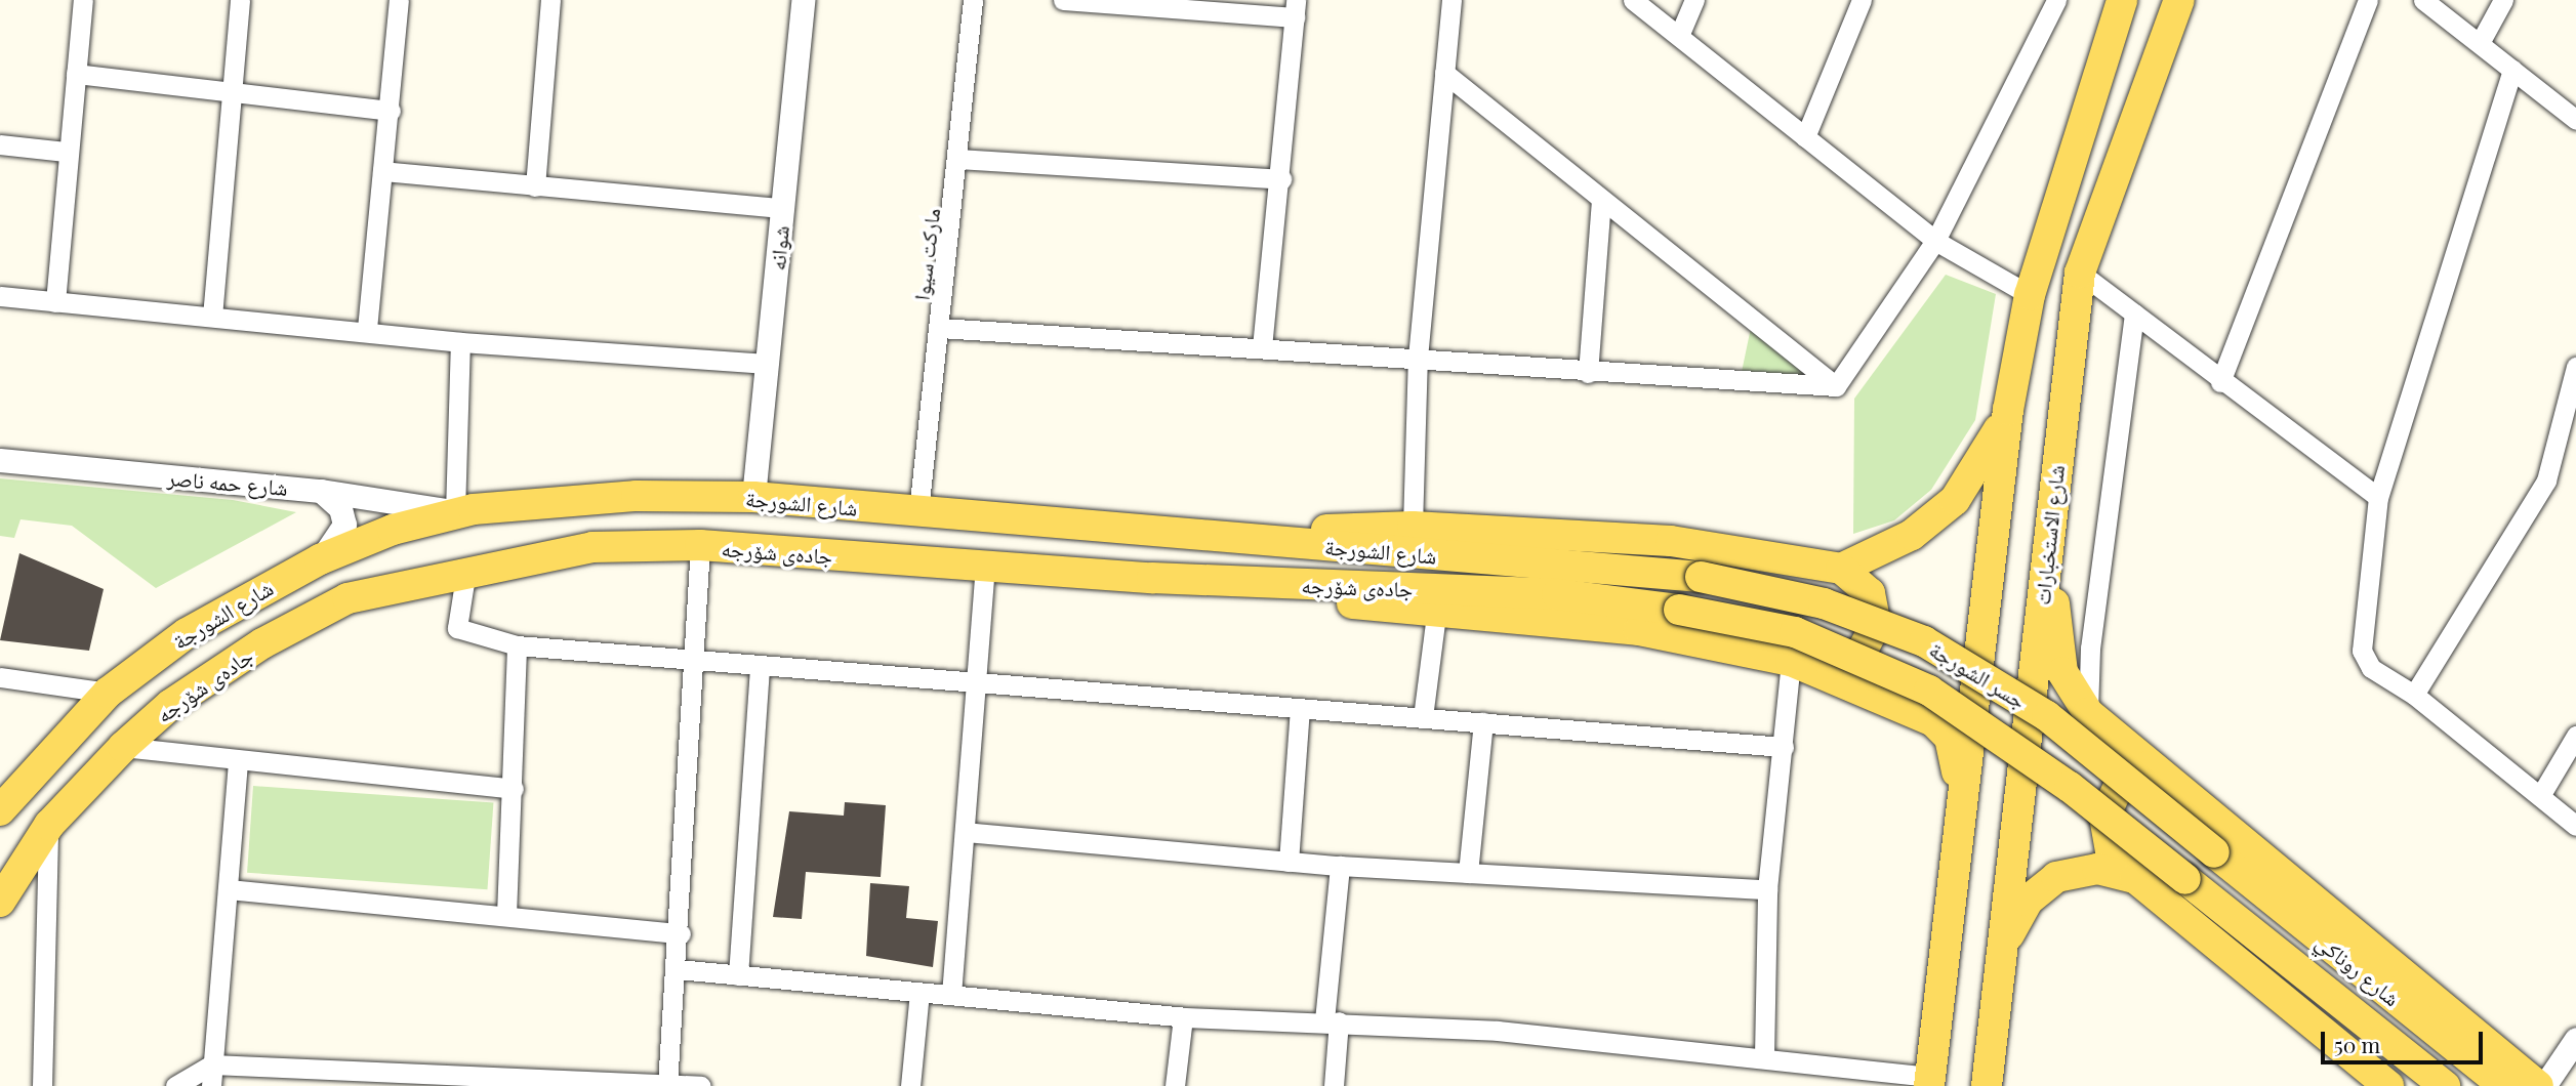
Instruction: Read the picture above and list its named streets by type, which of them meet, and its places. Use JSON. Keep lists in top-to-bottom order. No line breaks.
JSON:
{"streets":{"main road":["شارع الشورجة","شارع الاستخبارات","جادەی شۆرجە","جسر الشورجة","شارع روناكي"],"street":["شوانە","مارکت سیوا","شارع حمه ناصر"]},"crossings":[["شوانە","شارع الشورجة"],["مارکت سیوا","شارع الشورجة"],["شارع حمه ناصر","شارع الشورجة"],["شارع الشورجة","جسر الشورجة"],["جادەی شۆرجە","جسر الشورجة"],["جسر الشورجة","شارع روناكي"]],"scale_bar":"50 m"}
